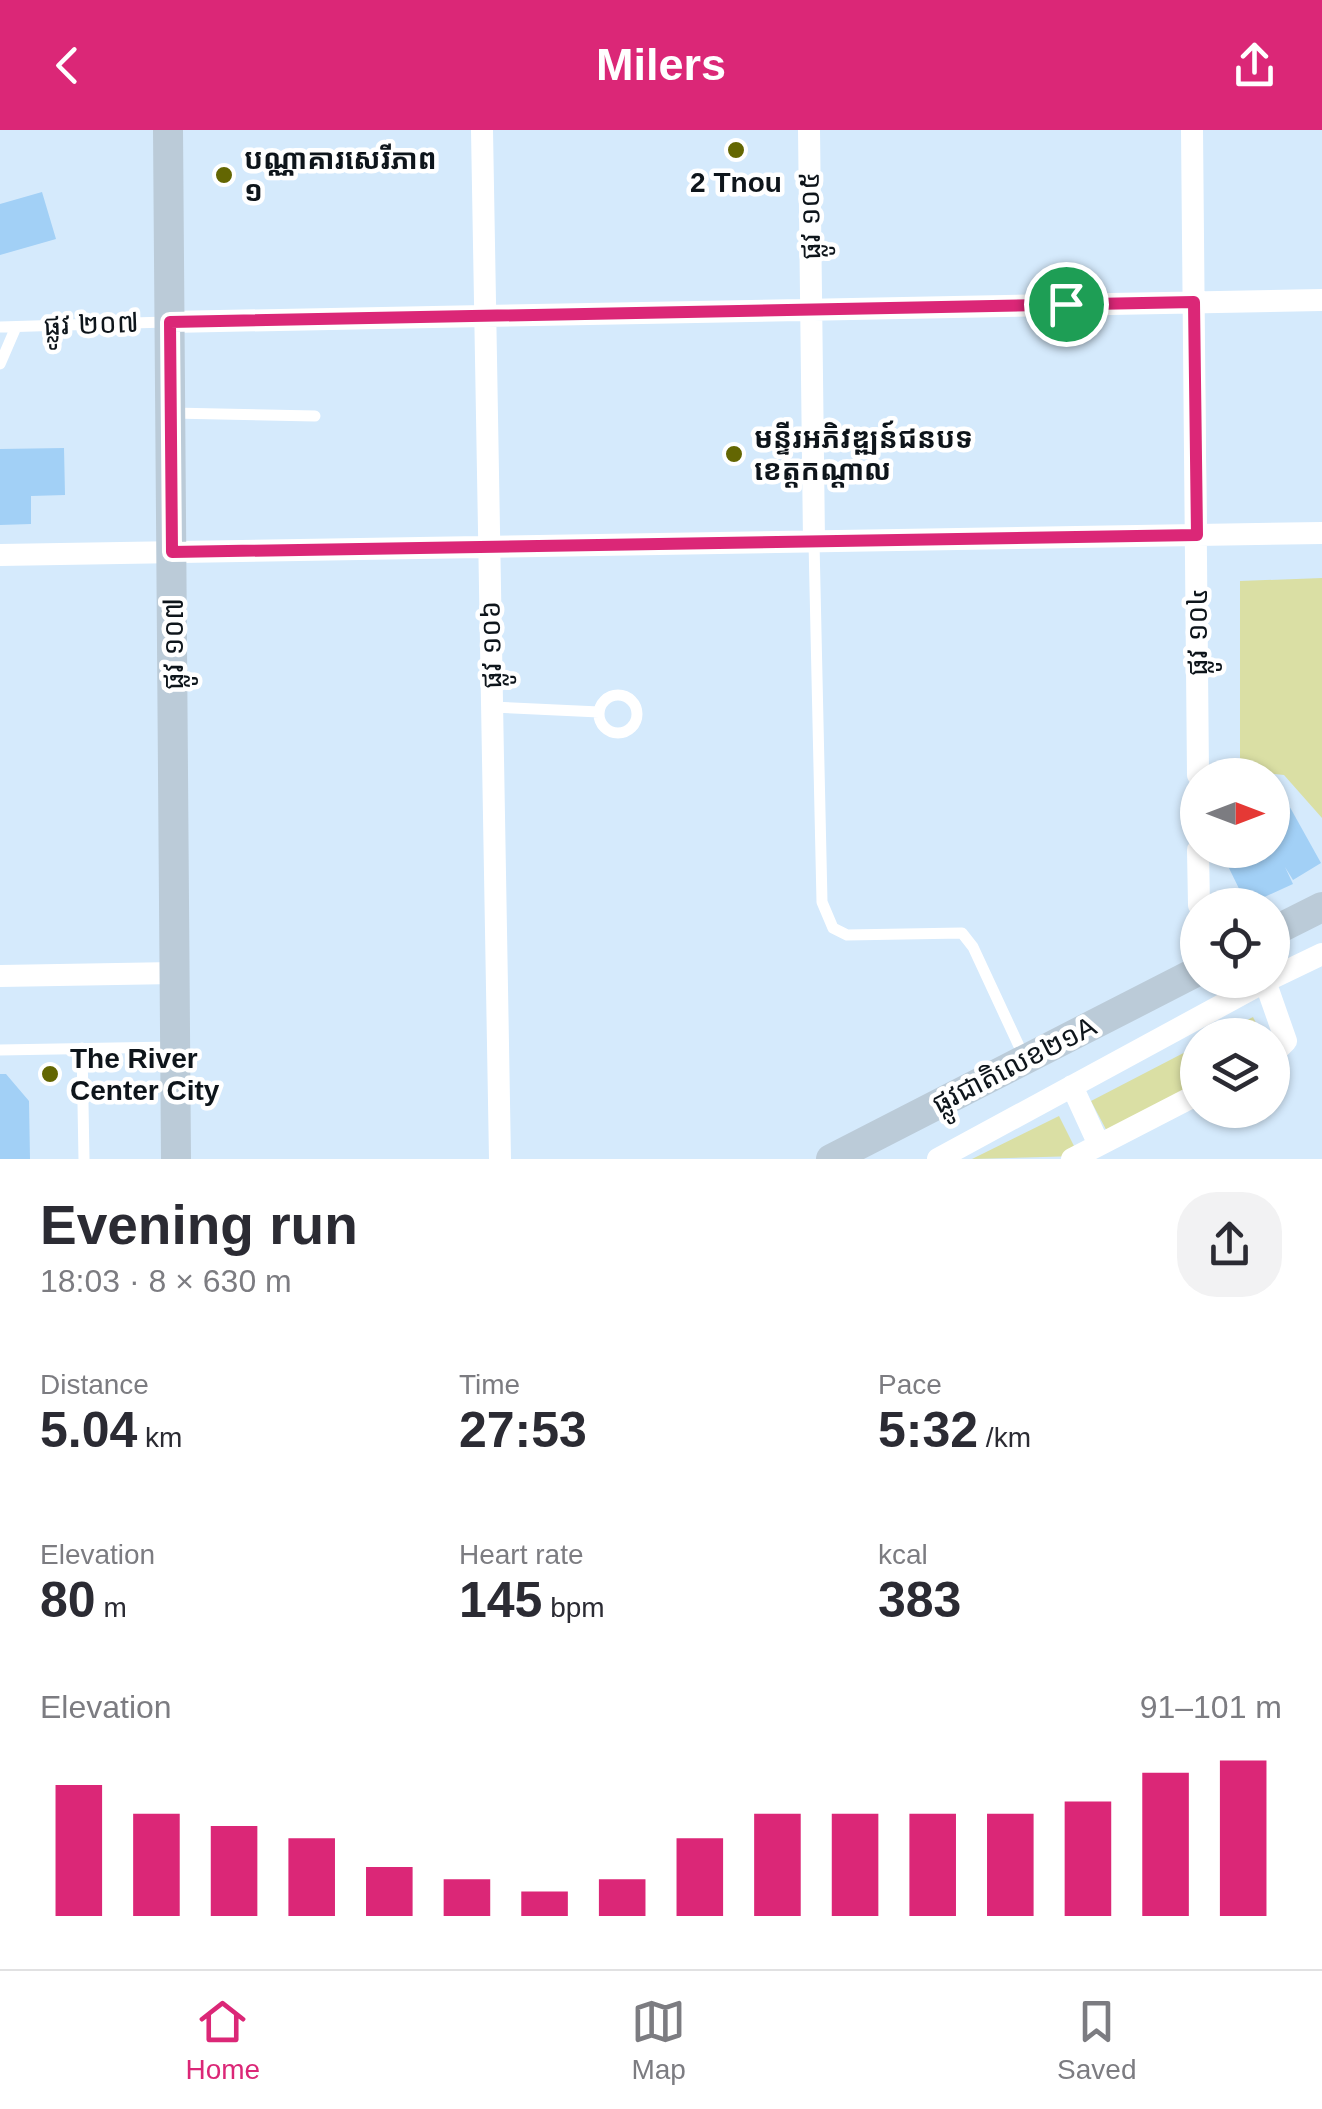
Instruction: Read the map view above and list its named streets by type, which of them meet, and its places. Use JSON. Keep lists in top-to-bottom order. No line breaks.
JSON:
{"streets":{"street":["ផ្លូវ ១០៥","ផ្លូវ ២០៧","ផ្លូវ ១០៤","ផ្លូវ ១០៧","ផ្លូវ ១០៦","ផ្លូវជាតិលេខ២១A"]},"crossings":[["ផ្លូវ ១០៥","ផ្លូវ ២០៧"],["ផ្លូវ ២០៧","ផ្លូវ ១០៤"],["ផ្លូវ ២០៧","ផ្លូវ ១០៧"],["ផ្លូវ ២០៧","ផ្លូវ ១០៦"]],"places":["2 Tnou","បណ្ណាគារសេរីភាព ១","មន្ទីរអភិវឌ្ឍន៍ជនបទ ខេត្តកណ្តាល","The River Center City"],"north":"right","page":{"header":"Milers","heading":["Evening run","18:03 · 8 × 630 m"],"stats":[["Distance","5.04 km"],["Time","27:53"],["Pace","5:32 /km"],["Elevation","80 m"],["Heart rate","145 bpm"],["kcal","383"]],"chart":["Elevation","91–101 m"],"tabs":["Home","Map","Saved"]}}
